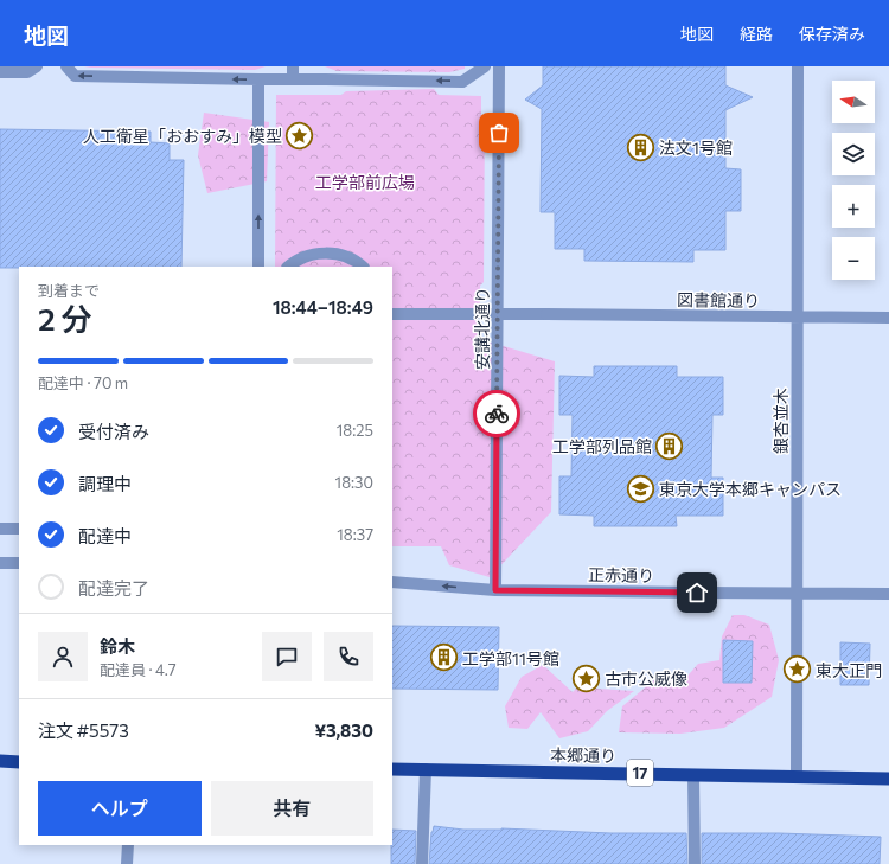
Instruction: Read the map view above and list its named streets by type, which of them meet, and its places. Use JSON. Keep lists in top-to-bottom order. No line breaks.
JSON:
{"streets":{"highway":["本郷通り","17"],"street":["図書館通り","安講北通り","銀杏並木","正赤通り"]},"crossings":[["図書館通り","安講北通り"],["図書館通り","銀杏並木"],["安講北通り","正赤通り"],["銀杏並木","正赤通り"],["銀杏並木","本郷通り"]],"parks":["工学部前広場"],"places":{"place":["人工衛星「おおすみ」模型","東大正門","古市公威像"],"building":["法文1号館","工学部列品館","工学部11号館"],"school or university":["東京大学本郷キャンパス"]},"north":"left","page":{"header":"地図","nav":["地図","経路","保存済み"],"map_buttons":["+","−"],"heading":["2 分","到着まで","18:44–18:49"],"panel":["鈴木","配達員 · 4.7","注文 #5573","¥3,830"],"bar":"配達中 · 70 m","list":[["受付済み","18:25"],["調理中","18:30"],["配達中","18:37"],"配達完了"],"buttons":["ヘルプ","共有"]}}
